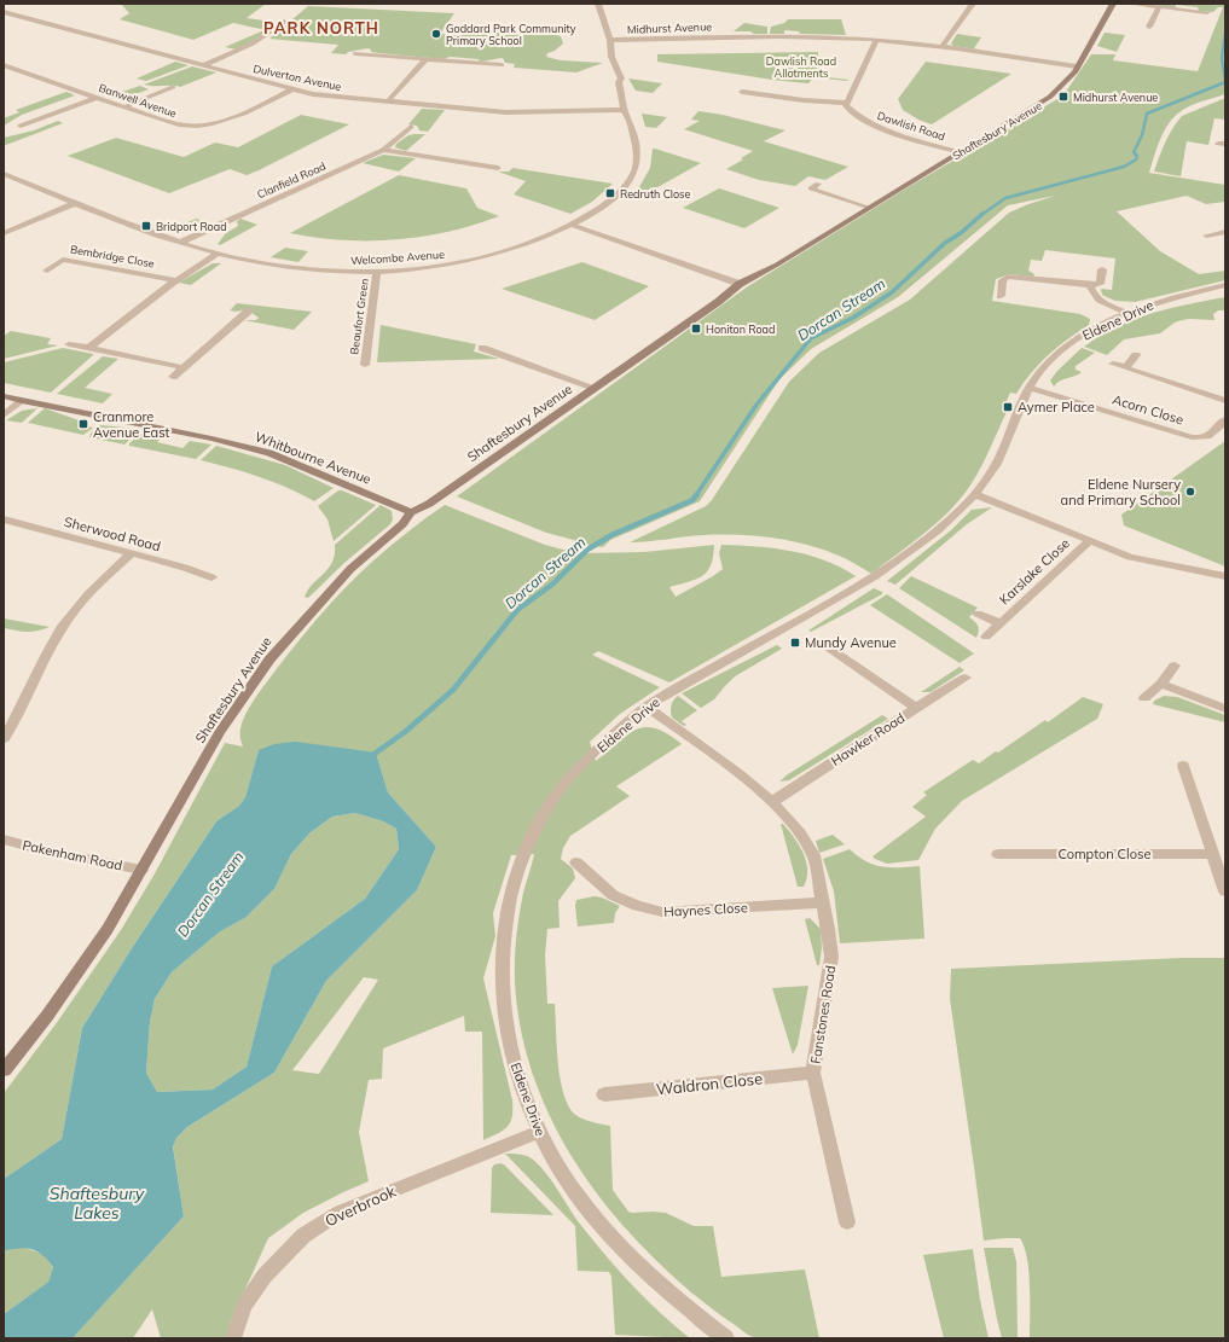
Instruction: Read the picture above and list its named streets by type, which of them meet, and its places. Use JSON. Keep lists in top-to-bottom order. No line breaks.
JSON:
{"streets":{"street":["Midhurst Avenue","Dulverton Avenue","Banwell Avenue","Dawlish Road","Shaftesbury Avenue","Clanfield Road","Bembridge Close","Welcombe Avenue","Beaufort Green","Eldene Drive","Acorn Close","Whitbourne Avenue","Sherwood Road","Karslake Close","Hawker Road","Compton Close","Pakenham Road","Haynes Close","Fanstones Road","Waldron Close","Overbrook"]},"crossings":[["Midhurst Avenue","Shaftesbury Avenue"],["Midhurst Avenue","Welcombe Avenue"],["Dulverton Avenue","Banwell Avenue"],["Dulverton Avenue","Welcombe Avenue"],["Dawlish Road","Shaftesbury Avenue"],["Shaftesbury Avenue","Whitbourne Avenue"],["Shaftesbury Avenue","Pakenham Road"],["Clanfield Road","Welcombe Avenue"],["Welcombe Avenue","Beaufort Green"],["Eldene Drive","Acorn Close"],["Eldene Drive","Fanstones Road"],["Eldene Drive","Overbrook"],["Hawker Road","Fanstones Road"],["Haynes Close","Fanstones Road"],["Fanstones Road","Waldron Close"]],"districts":["PARK NORTH"],"water":["Dorcan Stream","Shaftesbury Lakes"],"parks":["Dawlish Road Allotments"],"places":{"other":["Goddard Park Community Primary School","Eldene Nursery and Primary School"],"transit":["Midhurst Avenue","Redruth Close","Bridport Road","Honiton Road","Aymer Place","Cranmore Avenue East","Mundy Avenue"]}}
